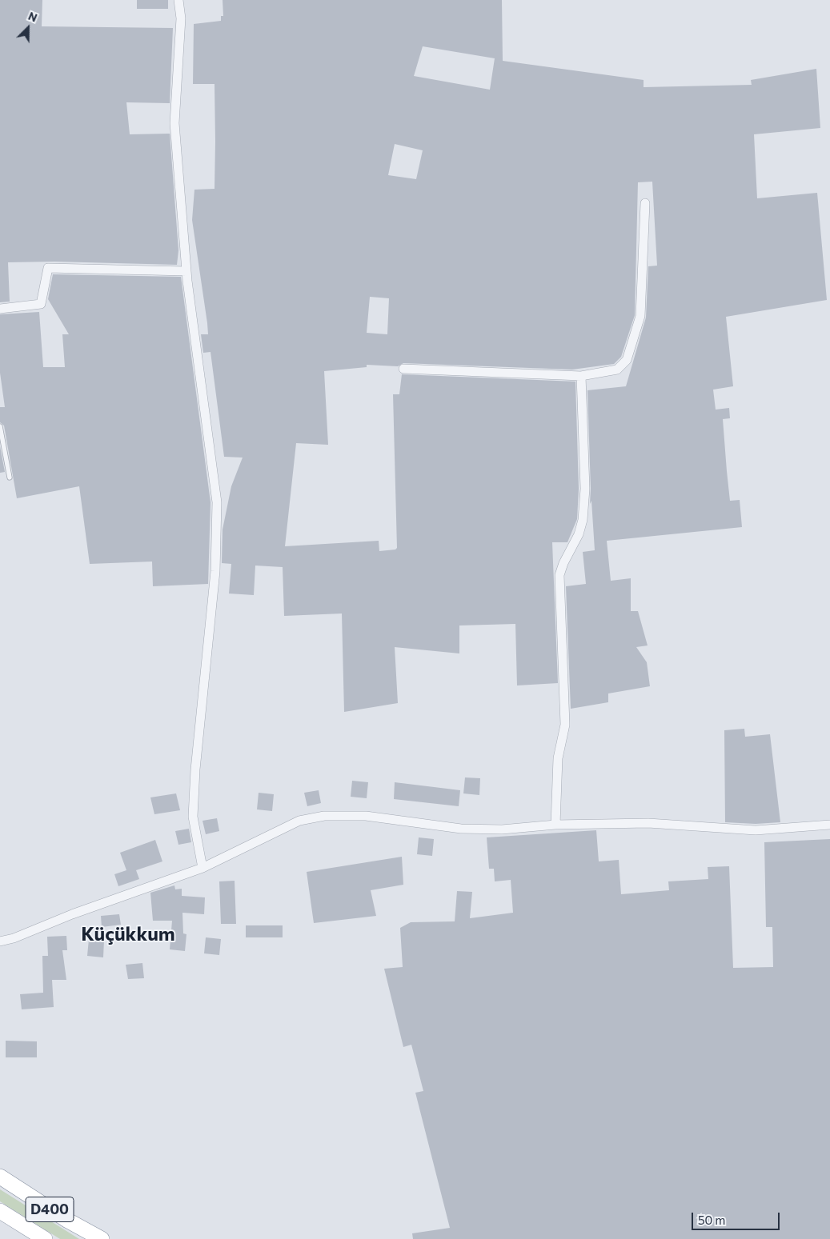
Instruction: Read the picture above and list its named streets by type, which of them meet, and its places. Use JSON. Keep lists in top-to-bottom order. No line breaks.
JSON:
{"streets":{"highway":["D400"]},"districts":["Küçükkum"],"scale_bar":"50 m","north":"top right"}
